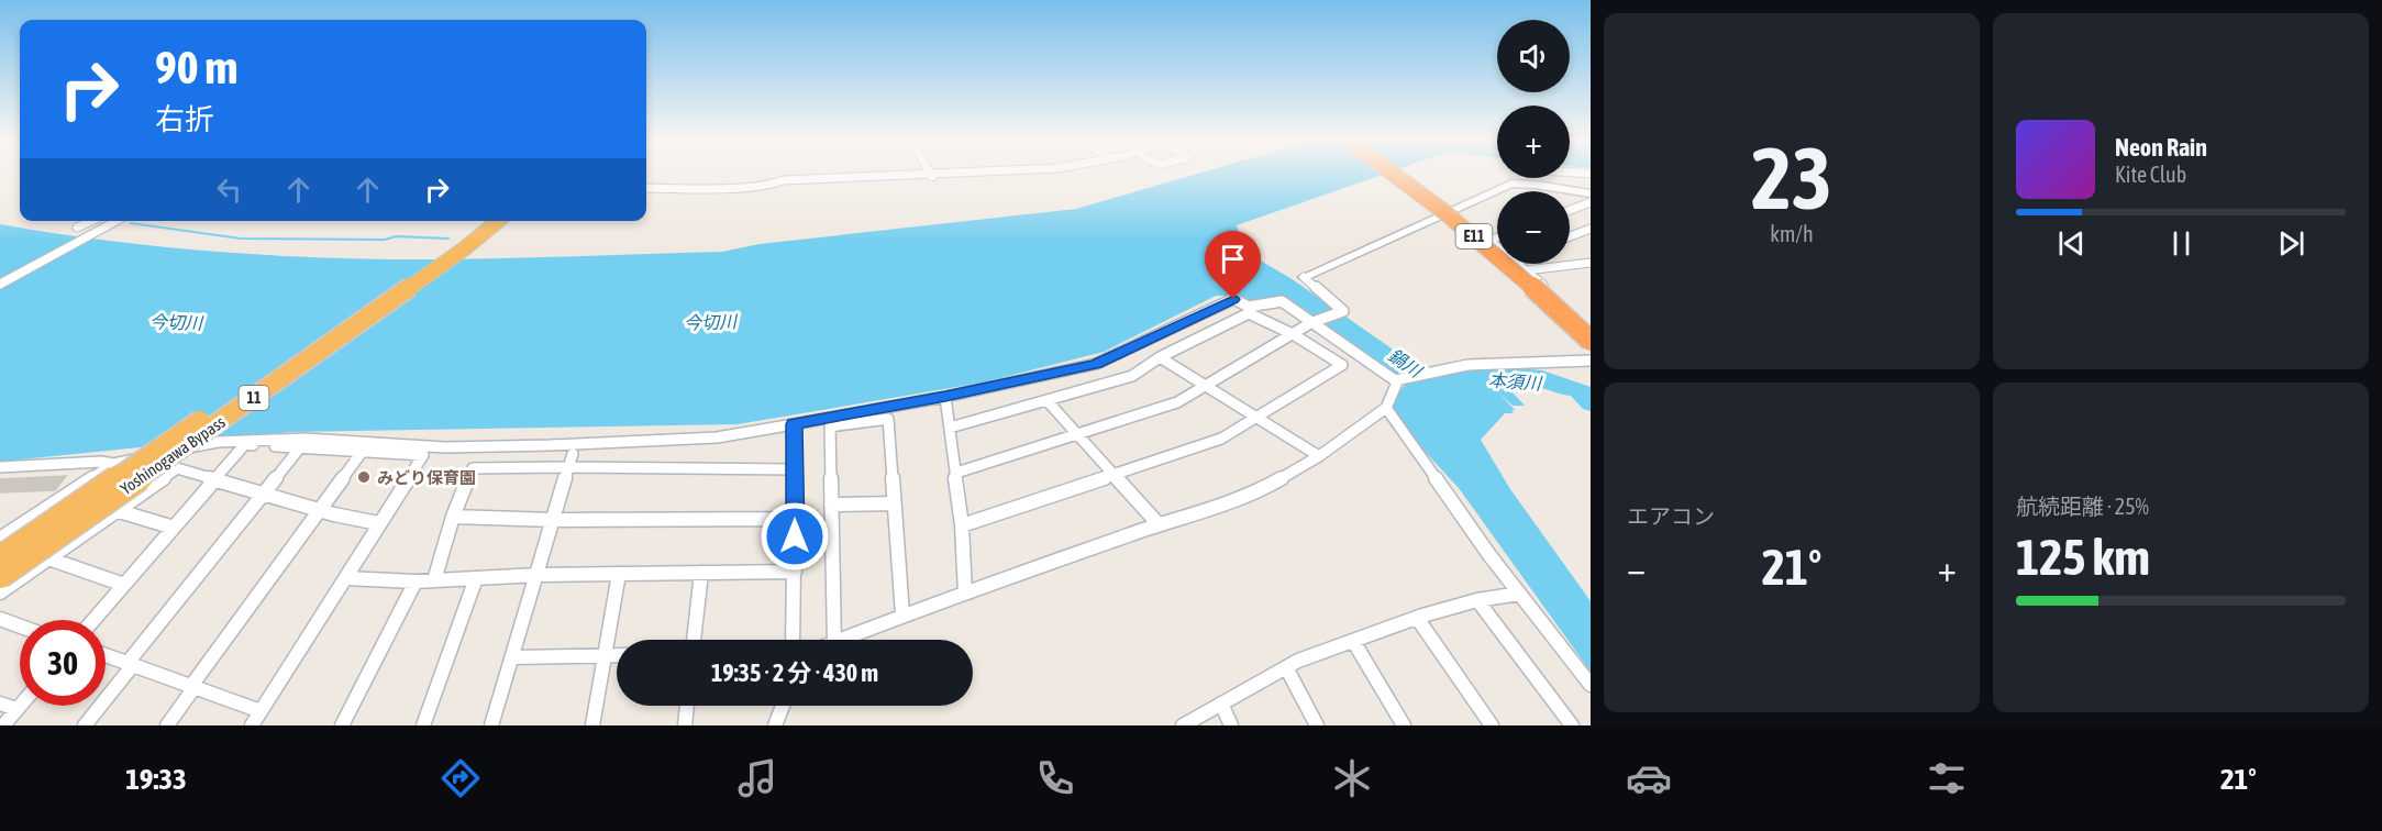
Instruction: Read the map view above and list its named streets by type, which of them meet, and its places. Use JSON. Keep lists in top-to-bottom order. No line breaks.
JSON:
{"streets":{"highway":["E11","11","Yoshinogawa Bypass"]},"water":["今切川","鍋川","本須川"],"places":["みどり保育園"],"page":{"tile":[["23","km/h"],"エアコン",["航続距離 · 25%","125 km"]],"map_buttons":["+","−"],"turn":["90 m","右折"],"song":["Neon Rain","Kite Club"],"heat":["−","21°","+"],"limit":"30","trip":"19:35 · 2 分 · 430 m","tabs":["19:33","21°"]}}
